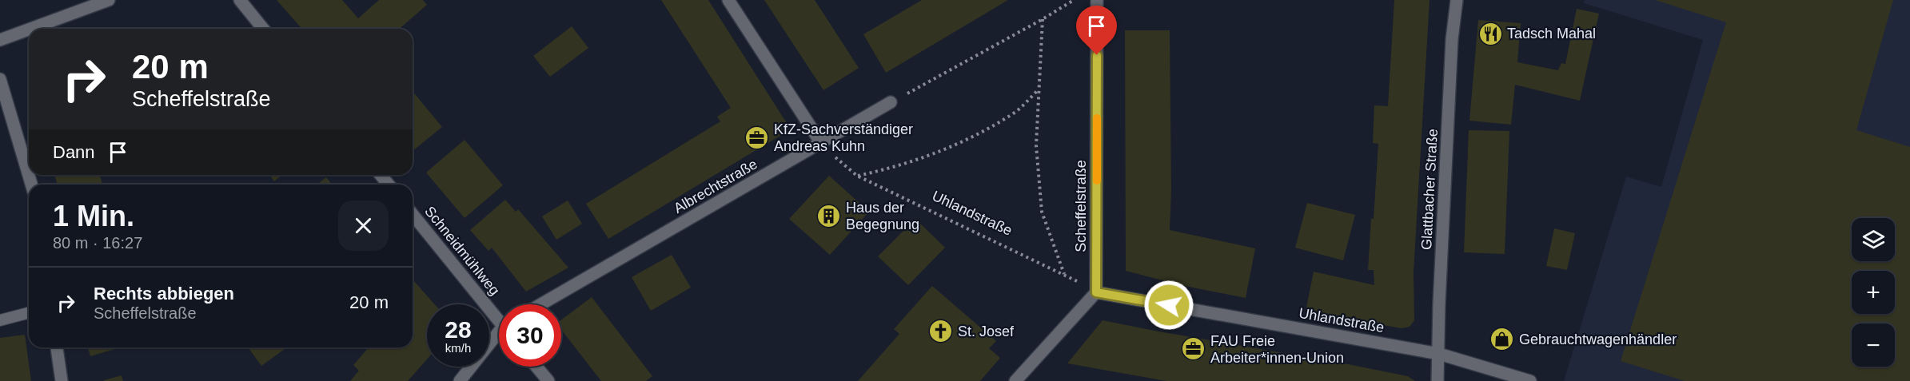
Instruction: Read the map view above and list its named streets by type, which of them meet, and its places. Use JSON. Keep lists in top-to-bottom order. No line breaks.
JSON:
{"streets":{"street":["Albrechtstraße","Glattbacher Straße","Scheffelstraße","Uhlandstraße","Schneidmühlweg"]},"crossings":[["Albrechtstraße","Uhlandstraße"],["Glattbacher Straße","Uhlandstraße"],["Scheffelstraße","Uhlandstraße"]],"places":{"restaurant":["Tadsch Mahal"],"office":["KfZ-Sachverständiger Andreas Kuhn","FAU Freie Arbeiter*innen-Union"],"building":["Haus der Begegnung"],"church":["St. Josef"],"shop":["Gebrauchtwagenhändler"]},"page":{"turn":["20 m","Scheffelstraße"],"then":"Dann","heading":["1 Min.","80 m · 16:27"],"map_buttons":["+","−"],"list":[{"name":"Rechts abbiegen","note":"Scheffelstraße","value":"20 m"}],"speed":"28 km/h","limit":"30"}}
